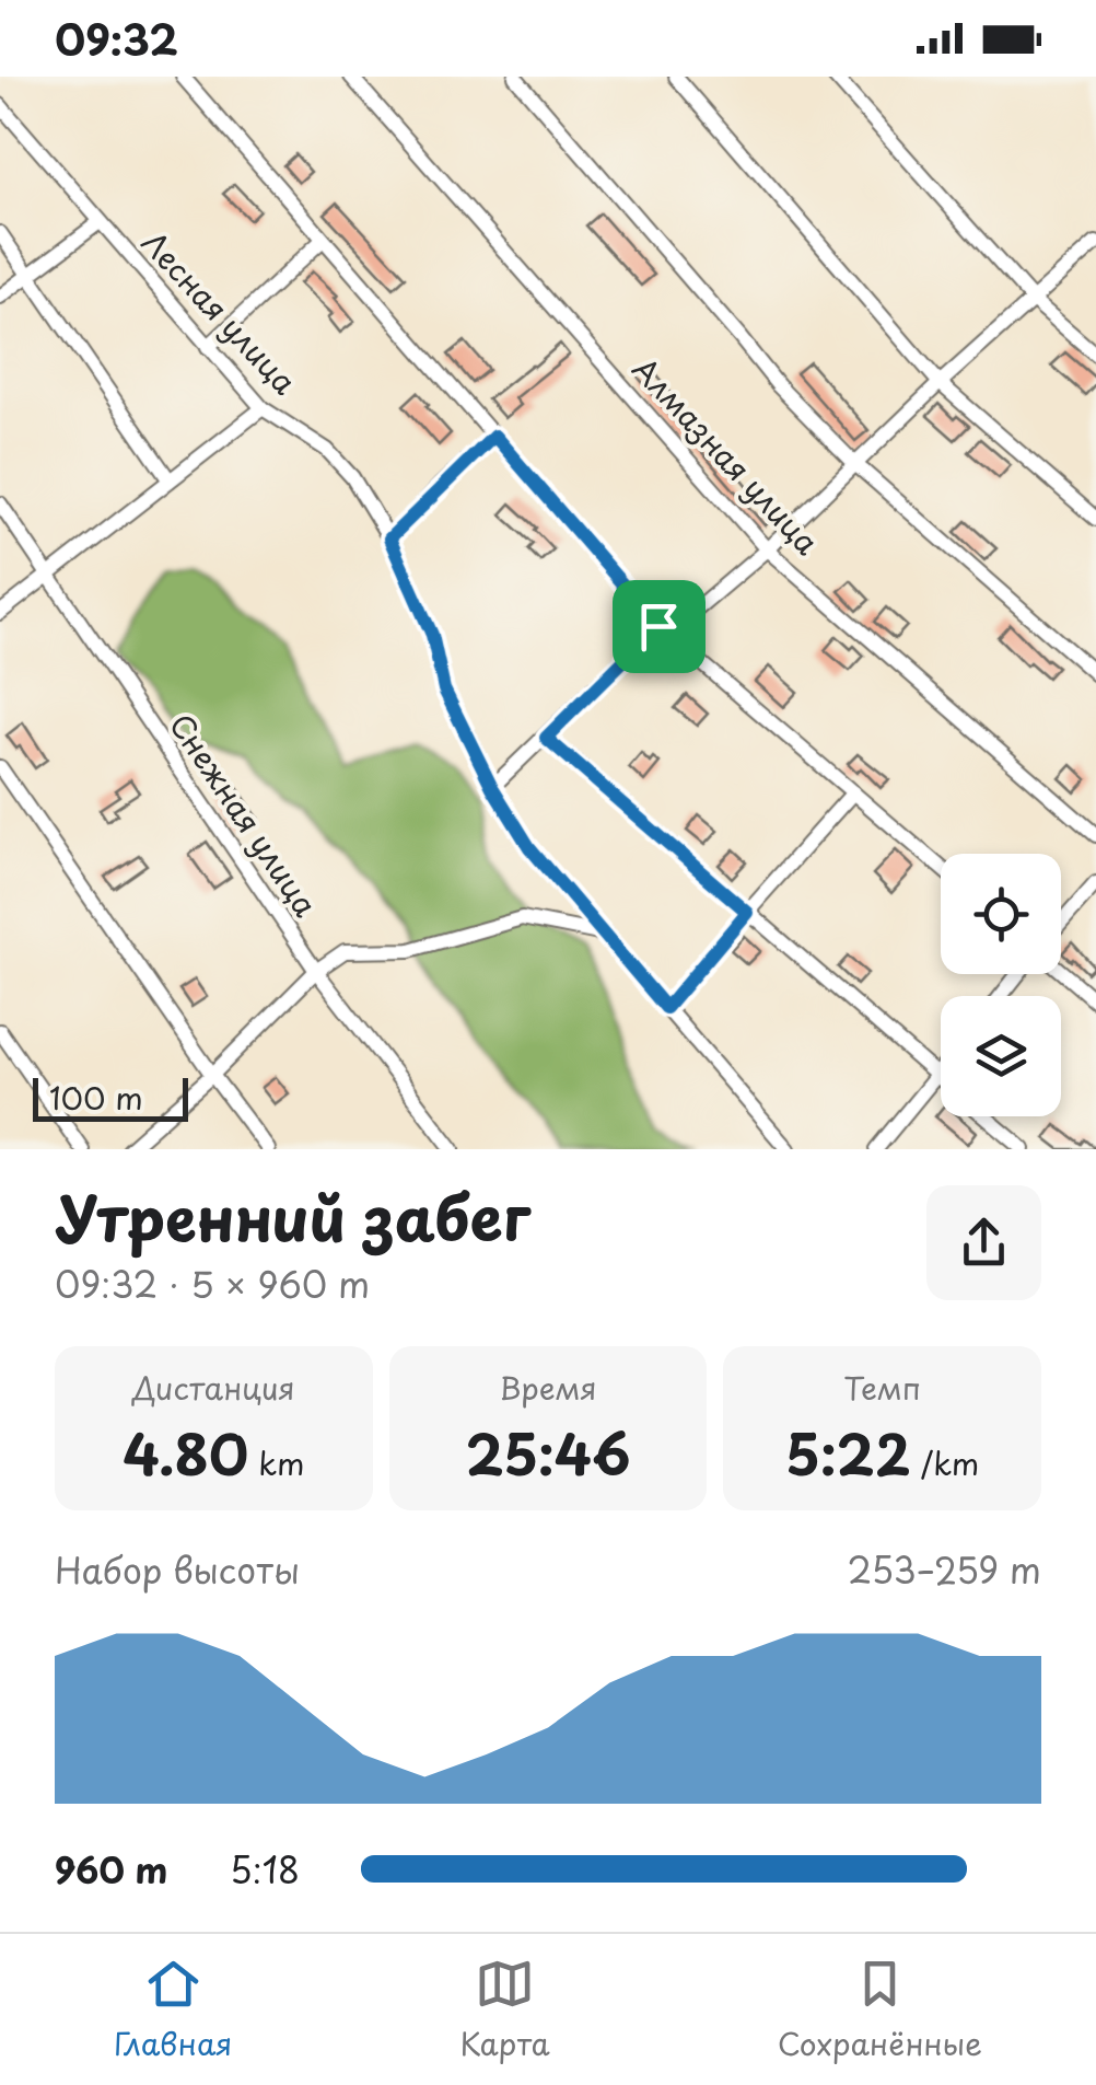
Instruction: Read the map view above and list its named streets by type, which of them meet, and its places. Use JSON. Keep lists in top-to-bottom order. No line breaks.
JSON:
{"streets":{"street":["Лесная улица","Алмазная улица","Снежная улица"]},"scale_bar":"100 m","page":{"status":"09:32","scale":"100 m","heading":["Утренний забег","09:32 · 5 × 960 m"],"stats":[["Дистанция","4.80 km"],["Время","25:46"],["Темп","5:22 /km"]],"chart":["Набор высоты","253–259 m"],"list":[{"name":"960 m","note":"5:18"}],"tabs":["Главная","Карта","Сохранённые"]}}
